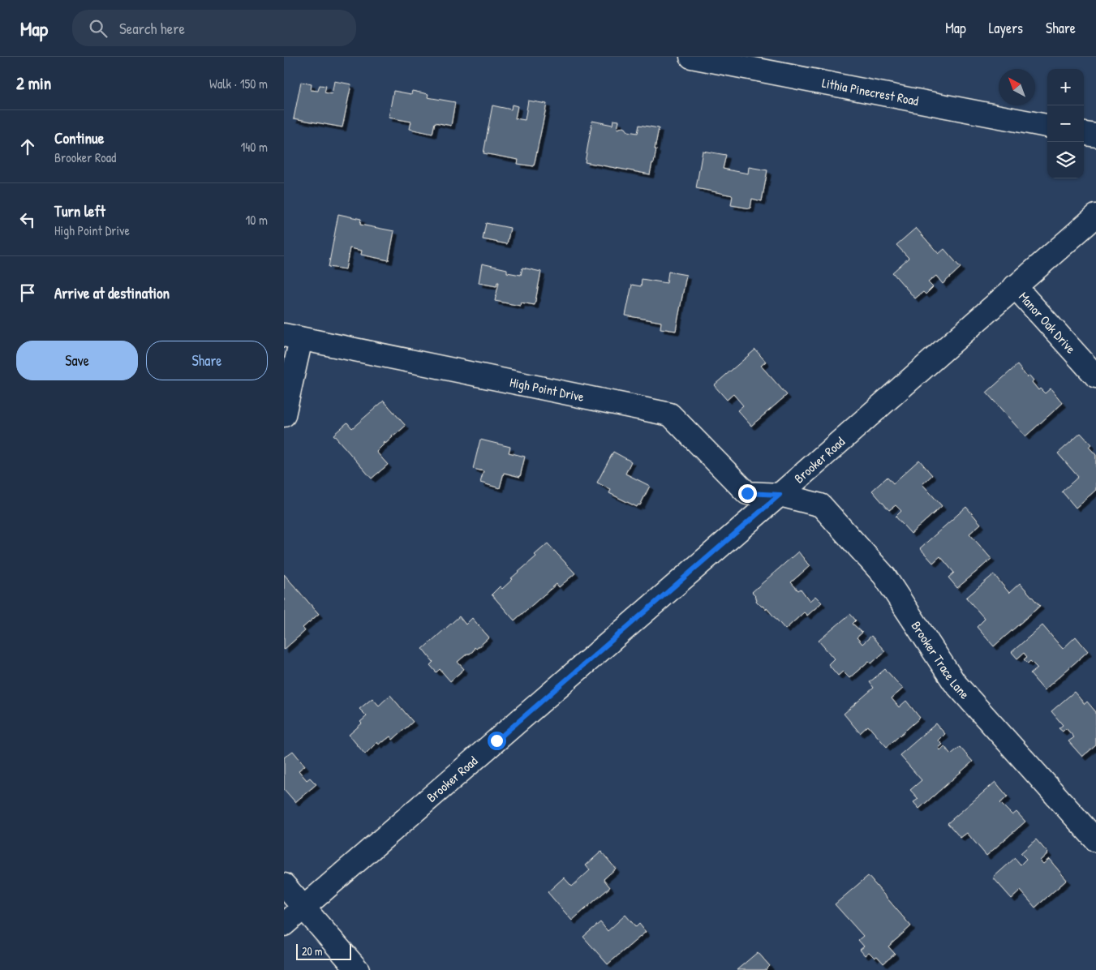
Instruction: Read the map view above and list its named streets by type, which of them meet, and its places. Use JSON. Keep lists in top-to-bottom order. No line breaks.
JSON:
{"streets":{"street":["Lithia Pinecrest Road","Manor Oak Drive","High Point Drive","Brooker Road","Brooker Trace Lane"]},"crossings":[["Manor Oak Drive","Brooker Road"],["High Point Drive","Brooker Road"],["High Point Drive","Brooker Trace Lane"],["Brooker Road","Brooker Trace Lane"]],"scale_bar":"20 m","north":"top left","page":{"header":"Map","search":"Search here","nav":["Map","Layers","Share"],"heading":["2 min","Walk · 150 m"],"map_buttons":["+","−"],"list":[["Continue","Brooker Road","140 m"],["Turn left","High Point Drive","10 m"],"Arrive at destination"],"buttons":["Save","Share"],"scale":"20 m"}}
